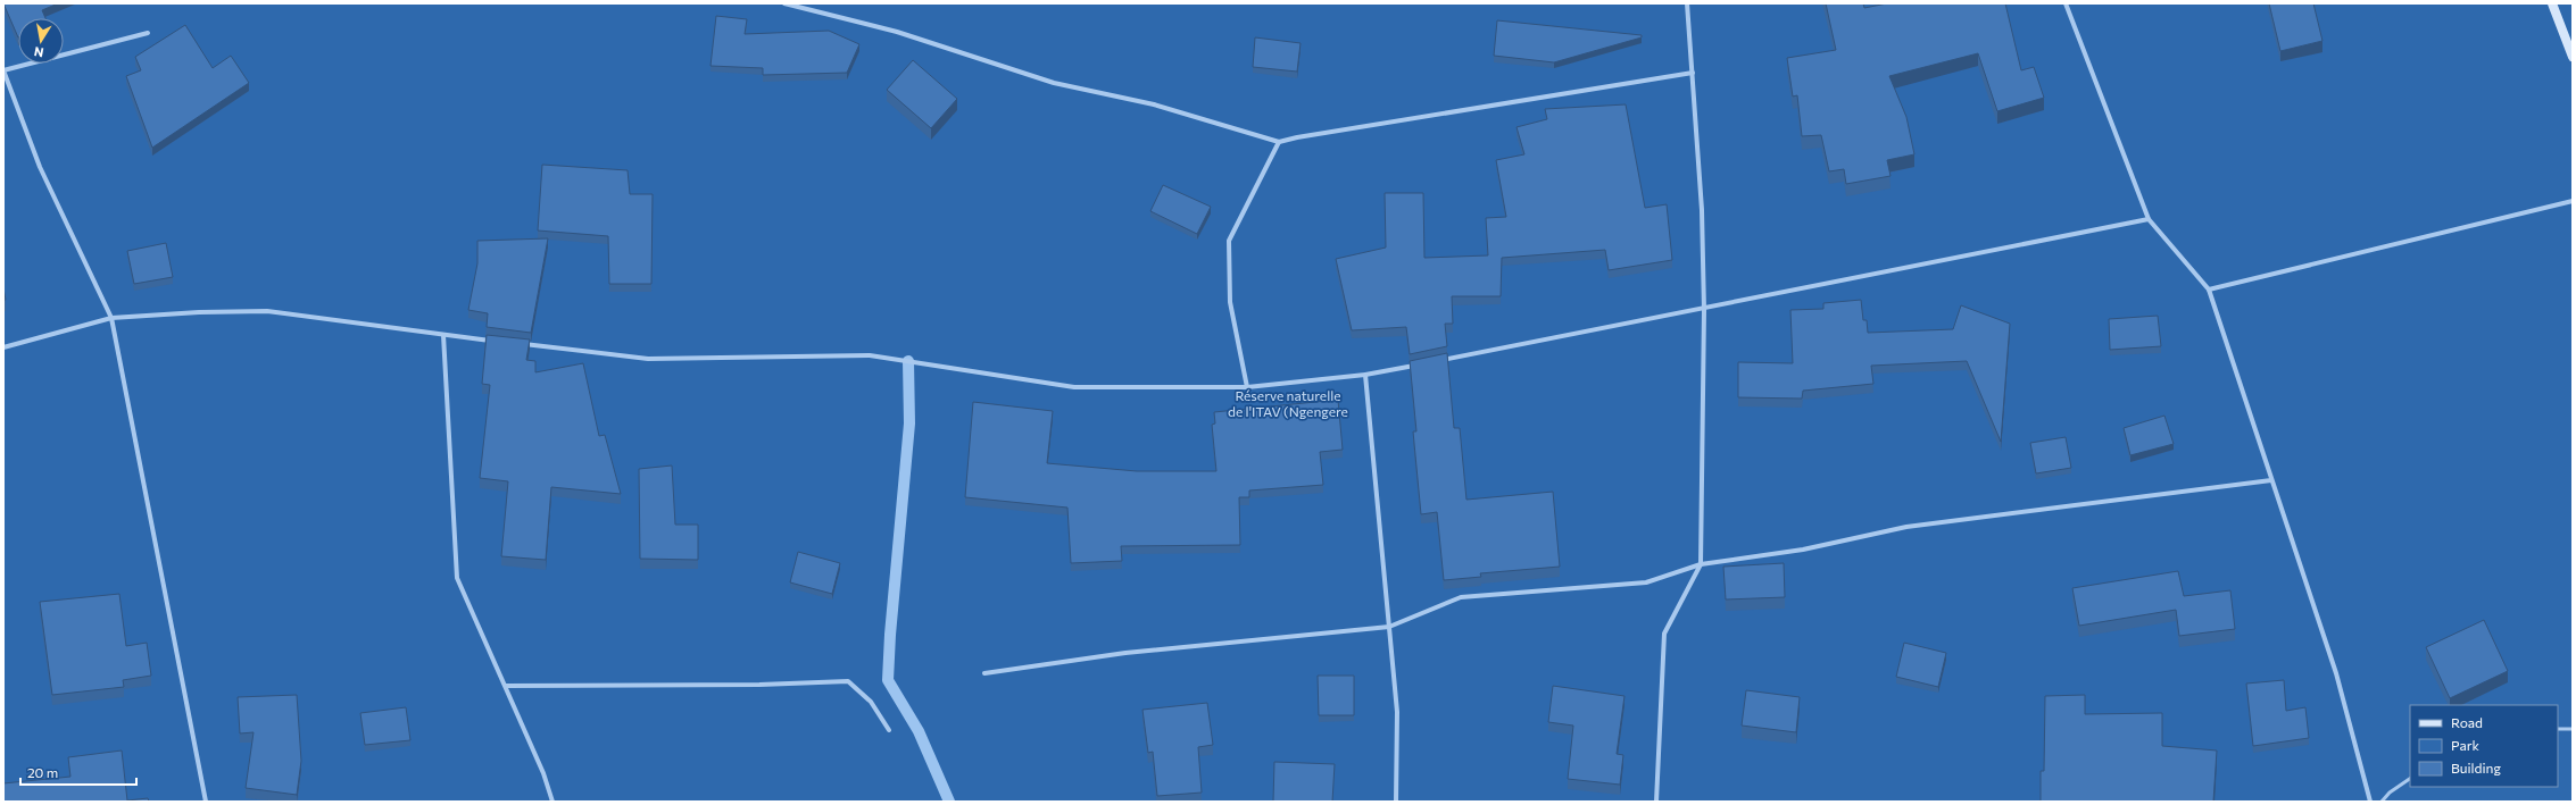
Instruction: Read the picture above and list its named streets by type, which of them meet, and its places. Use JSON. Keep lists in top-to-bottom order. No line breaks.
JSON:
{"parks":["Réserve naturelle de l'ITAV (Ngengere"],"legend":["Road","Park","Building"],"scale_bar":"20 m","north":"bottom"}
